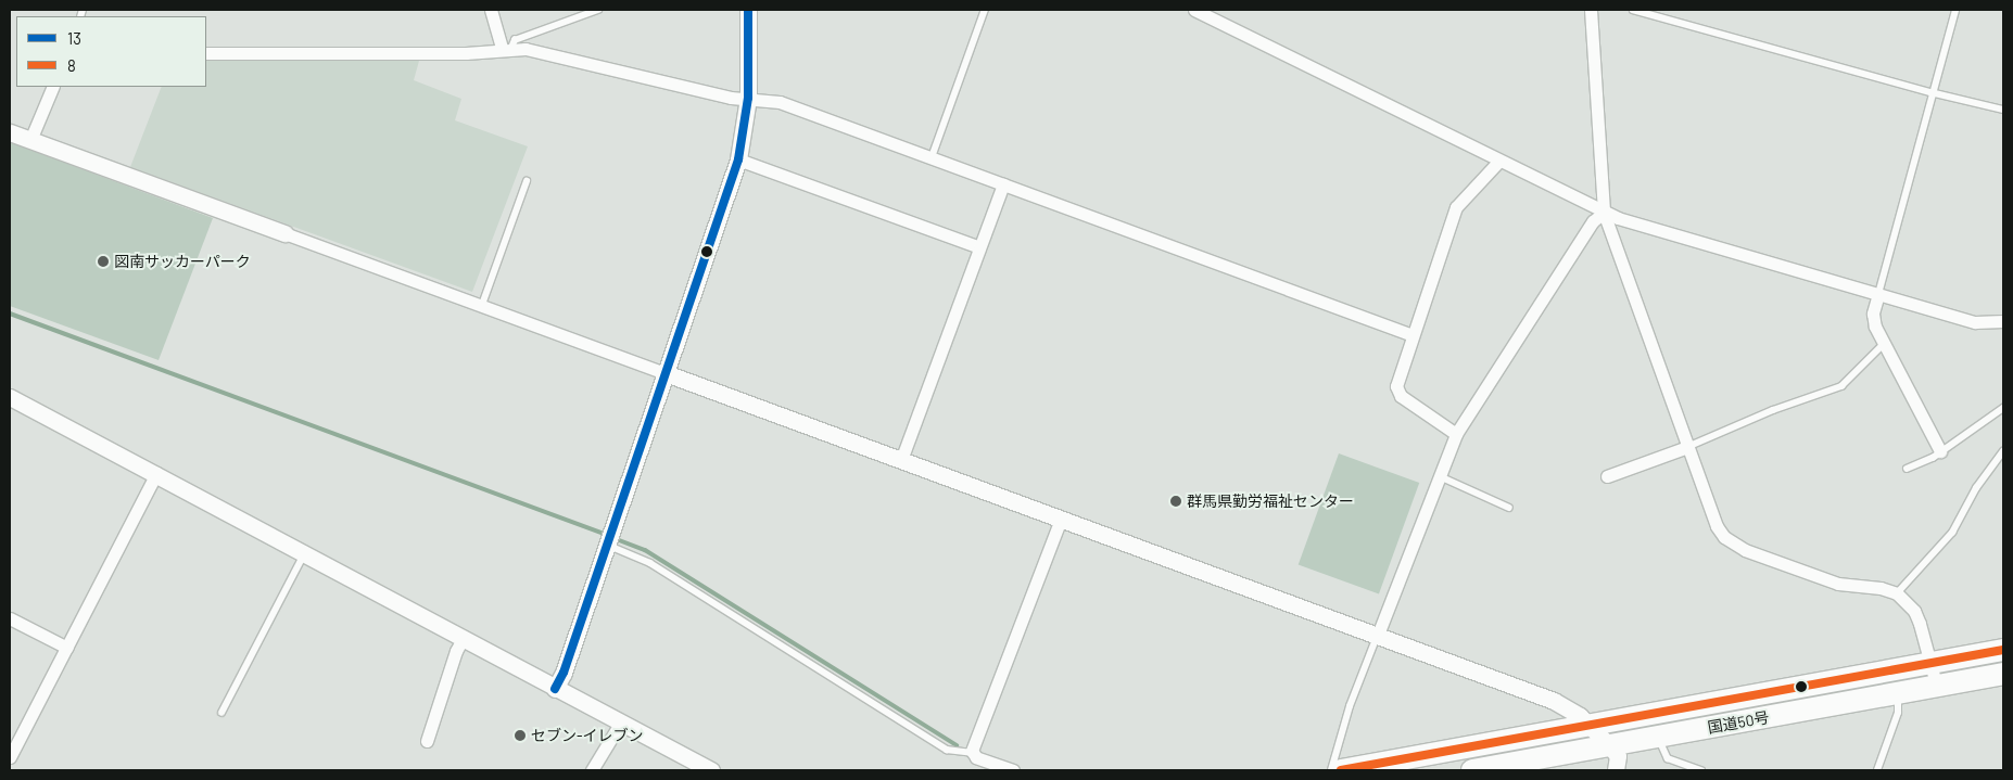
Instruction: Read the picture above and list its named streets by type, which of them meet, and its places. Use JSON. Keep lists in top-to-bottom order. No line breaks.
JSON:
{"streets":{"highway":["国道50号"]},"places":["図南サッカーパーク","群馬県勤労福祉センター","セブン-イレブン"],"lines":["transit line 13","transit line 8"],"legend":["13","8"]}
